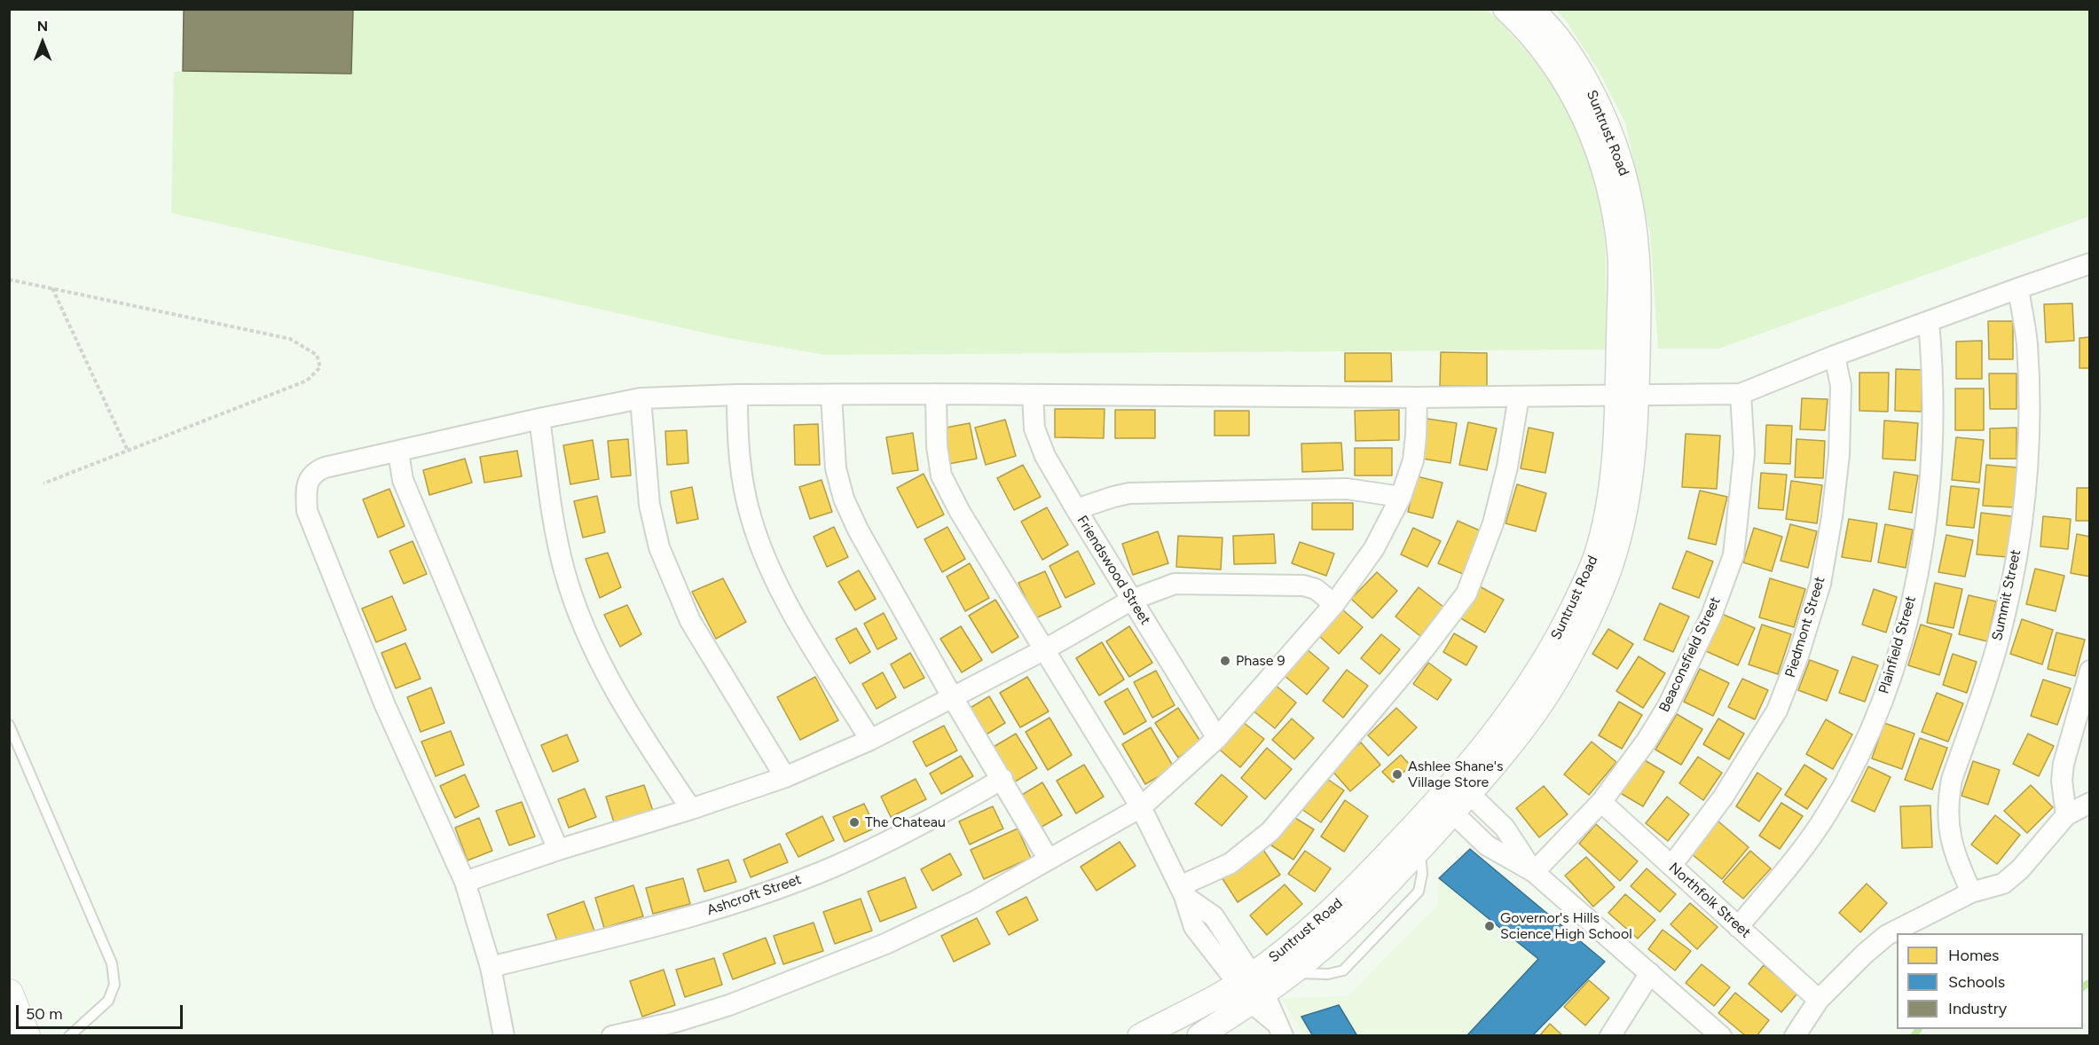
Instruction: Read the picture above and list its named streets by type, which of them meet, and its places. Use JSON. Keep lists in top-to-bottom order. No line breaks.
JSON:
{"streets":{"street":["Suntrust Road","Friendswood Street","Summit Street","Piedmont Street","Plainfield Street","Beaconsfield Street","Ashcroft Street","Northfolk Street"]},"crossings":[["Piedmont Street","Northfolk Street"],["Plainfield Street","Northfolk Street"],["Beaconsfield Street","Northfolk Street"]],"places":["Phase 9","Ashlee Shane's Village Store","The Chateau","Governor's Hills Science High School"],"legend":["Homes","Schools","Industry"],"scale_bar":"50 m","north":"top"}
